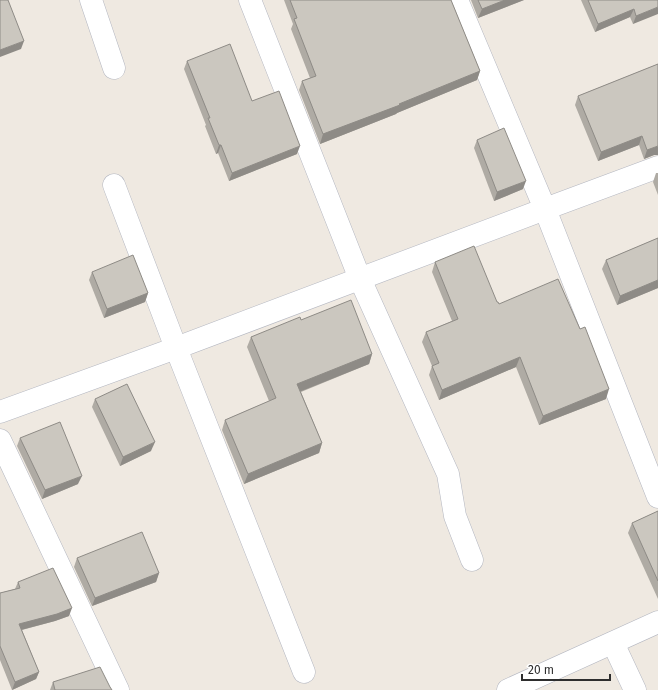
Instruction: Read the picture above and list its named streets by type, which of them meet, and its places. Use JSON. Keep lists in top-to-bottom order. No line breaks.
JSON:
{"scale_bar":"20 m"}
